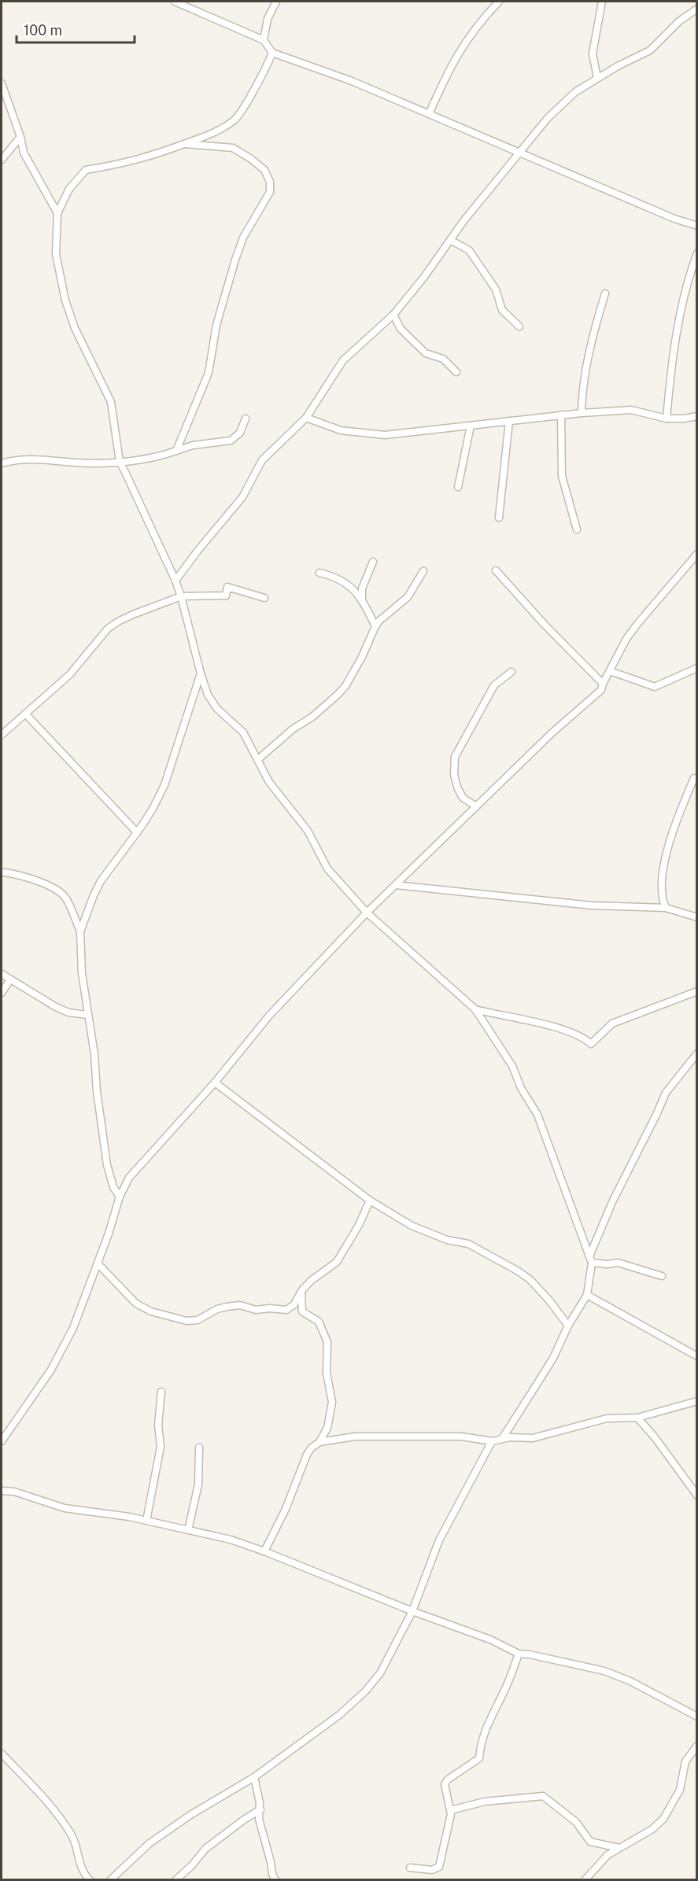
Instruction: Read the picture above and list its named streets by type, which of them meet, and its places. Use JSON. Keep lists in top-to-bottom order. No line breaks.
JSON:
{"scale_bar":"100 m"}
